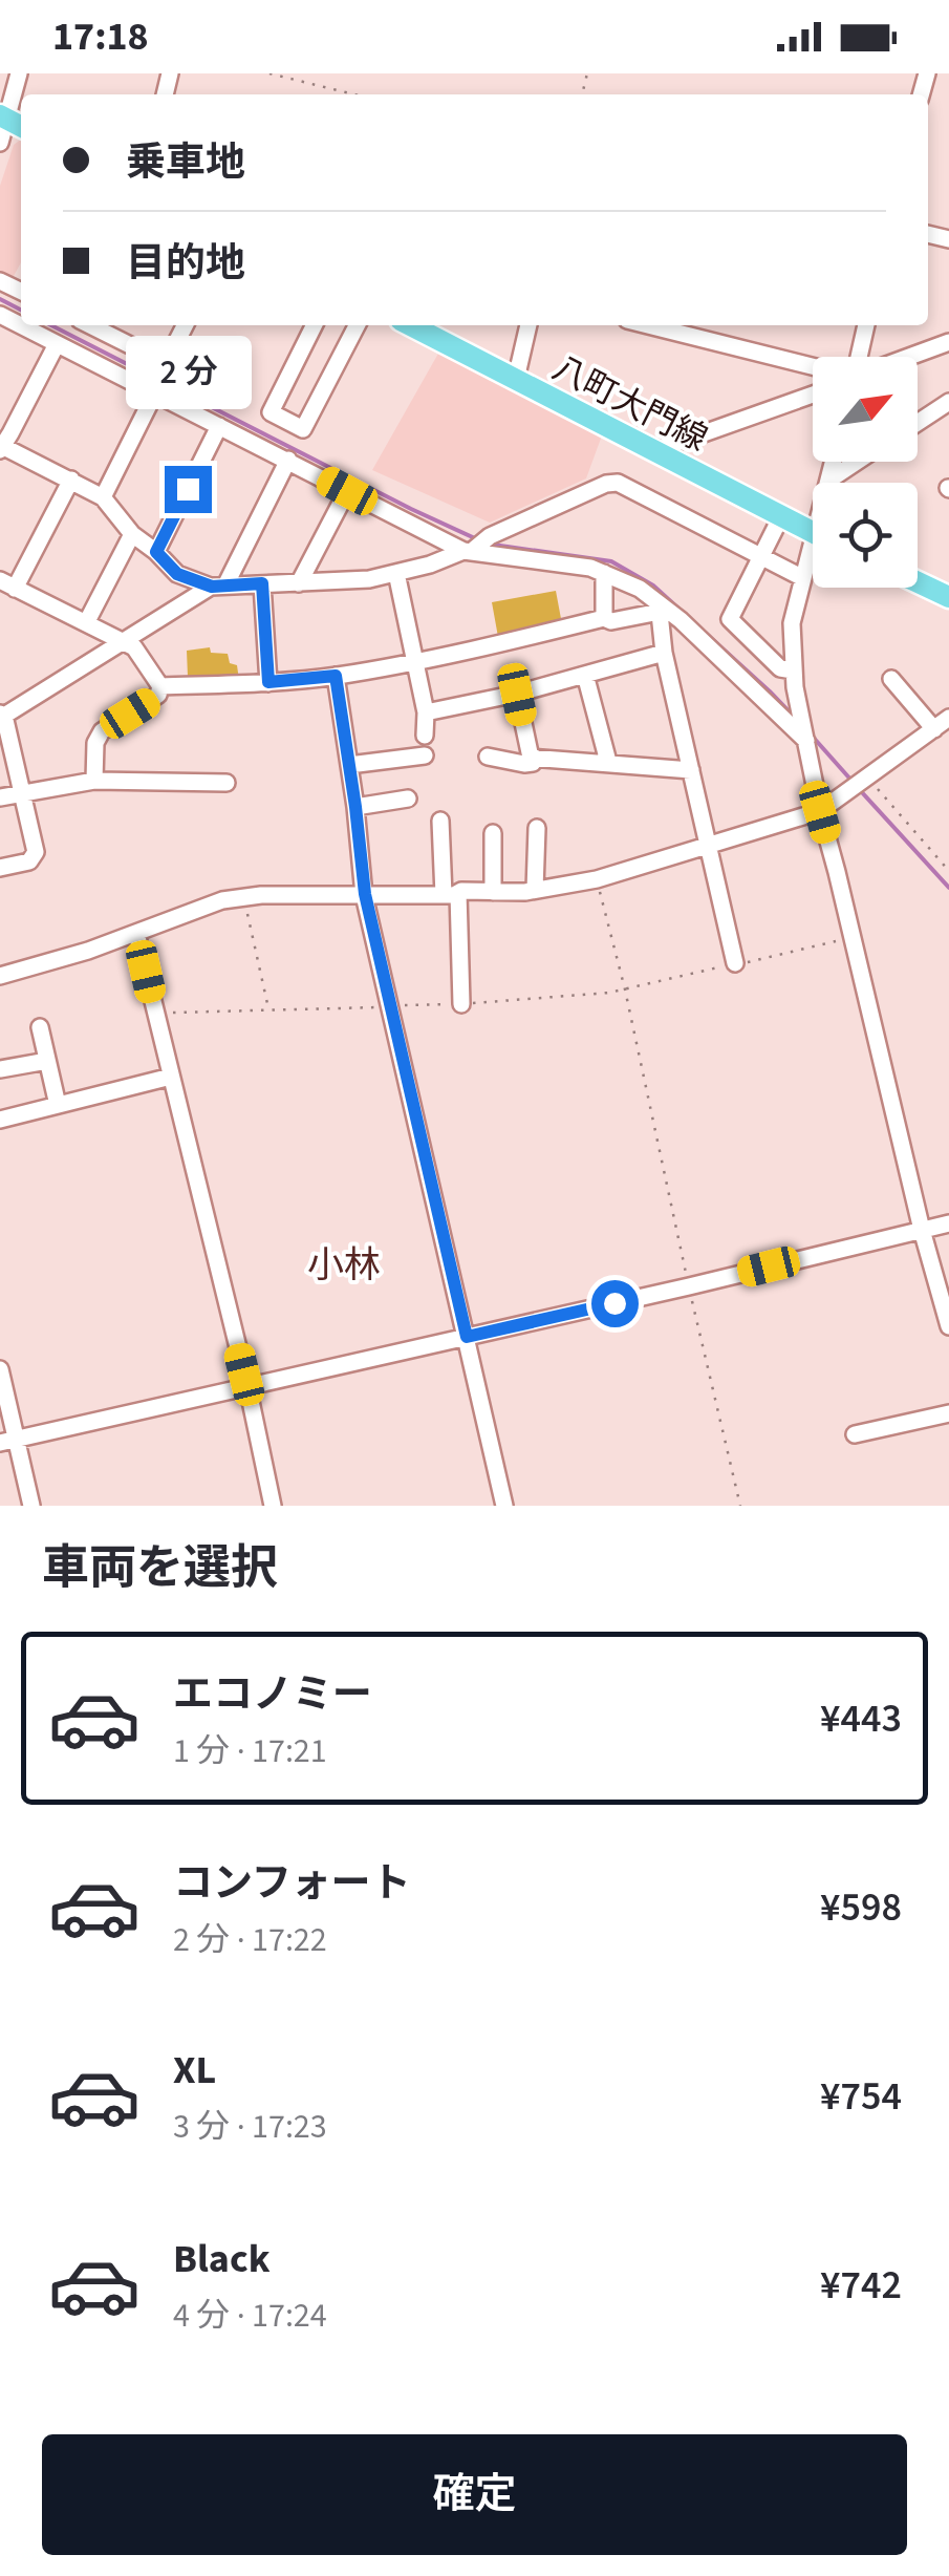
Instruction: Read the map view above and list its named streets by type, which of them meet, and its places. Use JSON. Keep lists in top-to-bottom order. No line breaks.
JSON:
{"streets":{"main road":["八町大門線"]},"districts":["小林"],"north":"top right","page":{"status":"17:18","banner":["乗車地","目的地"],"bubble":"2 分","heading":"車両を選択","list":[{"name":"エコノミー","note":"1 分 · 17:21","value":"¥443"},{"name":"コンフォート","note":"2 分 · 17:22","value":"¥598"},{"name":"XL","note":"3 分 · 17:23","value":"¥754"},{"name":"Black","note":"4 分 · 17:24","value":"¥742"}],"buttons":"確定"}}
